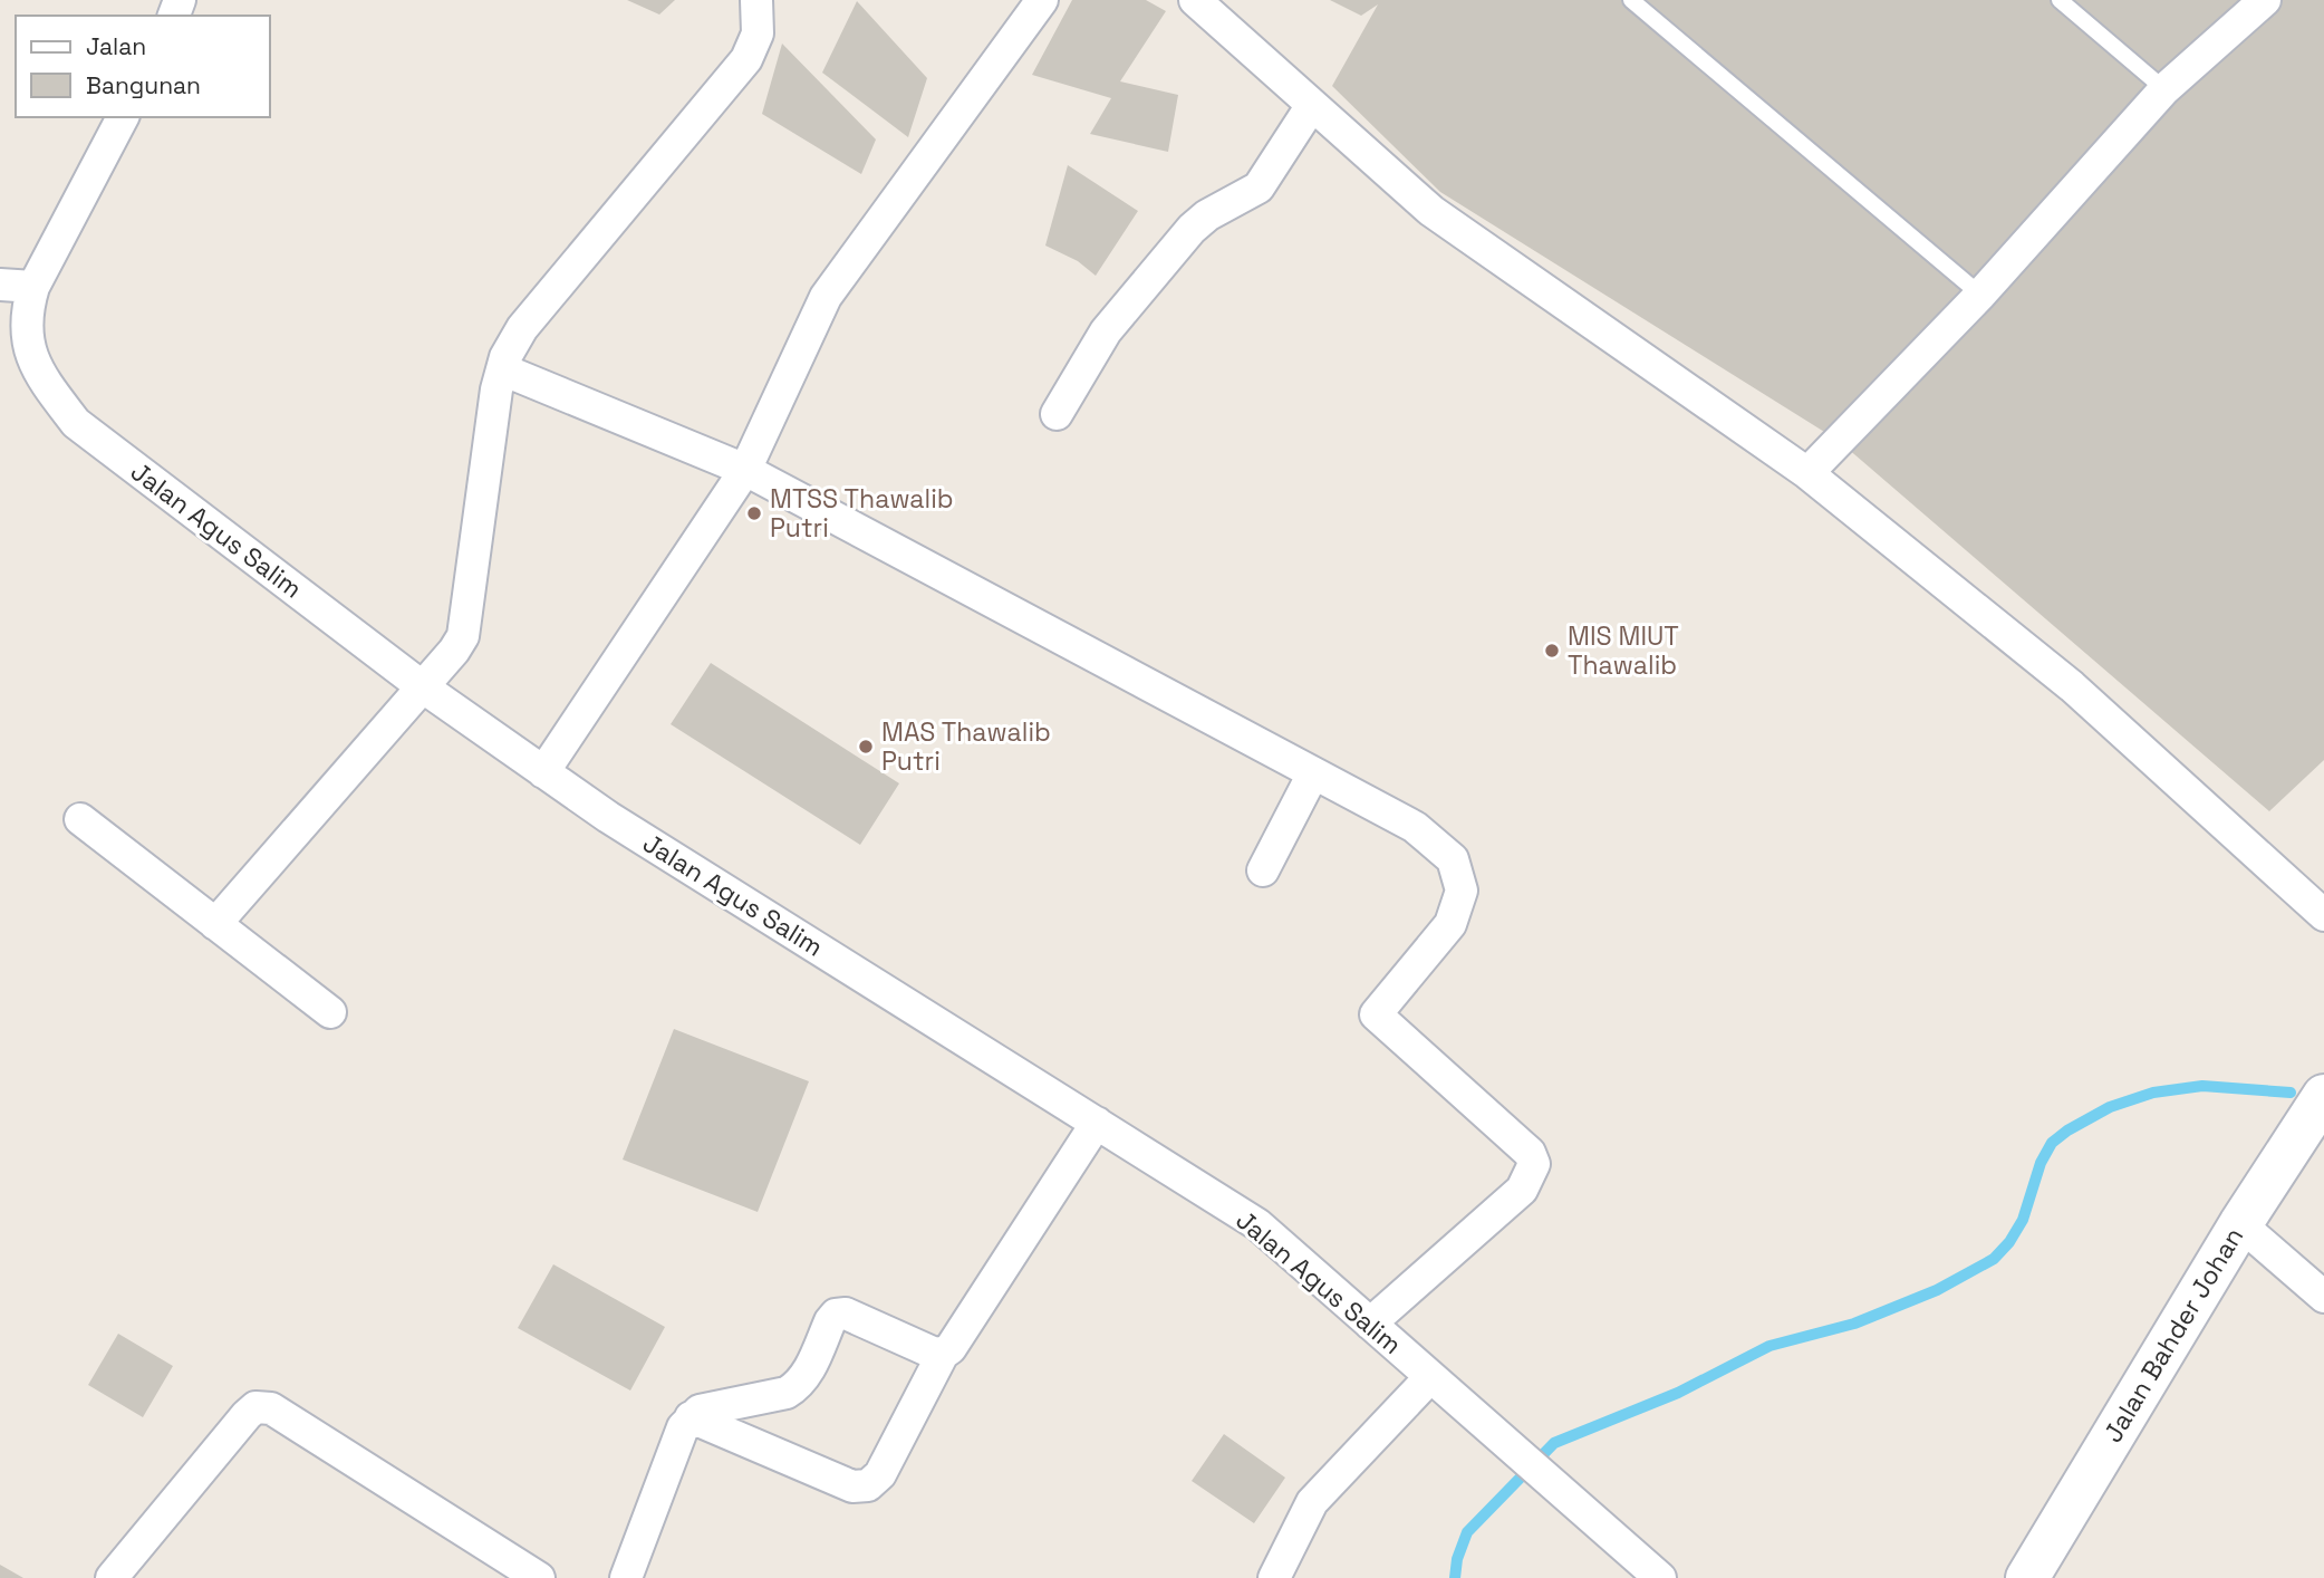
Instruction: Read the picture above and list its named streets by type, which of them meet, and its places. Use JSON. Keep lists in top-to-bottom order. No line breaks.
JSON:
{"streets":{"main road":["Jalan Bahder Johan"],"street":["Jalan Agus Salim"]},"places":["MTSS Thawalib Putri","MIS MIUT Thawalib","MAS Thawalib Putri"],"legend":["Jalan","Bangunan"]}
